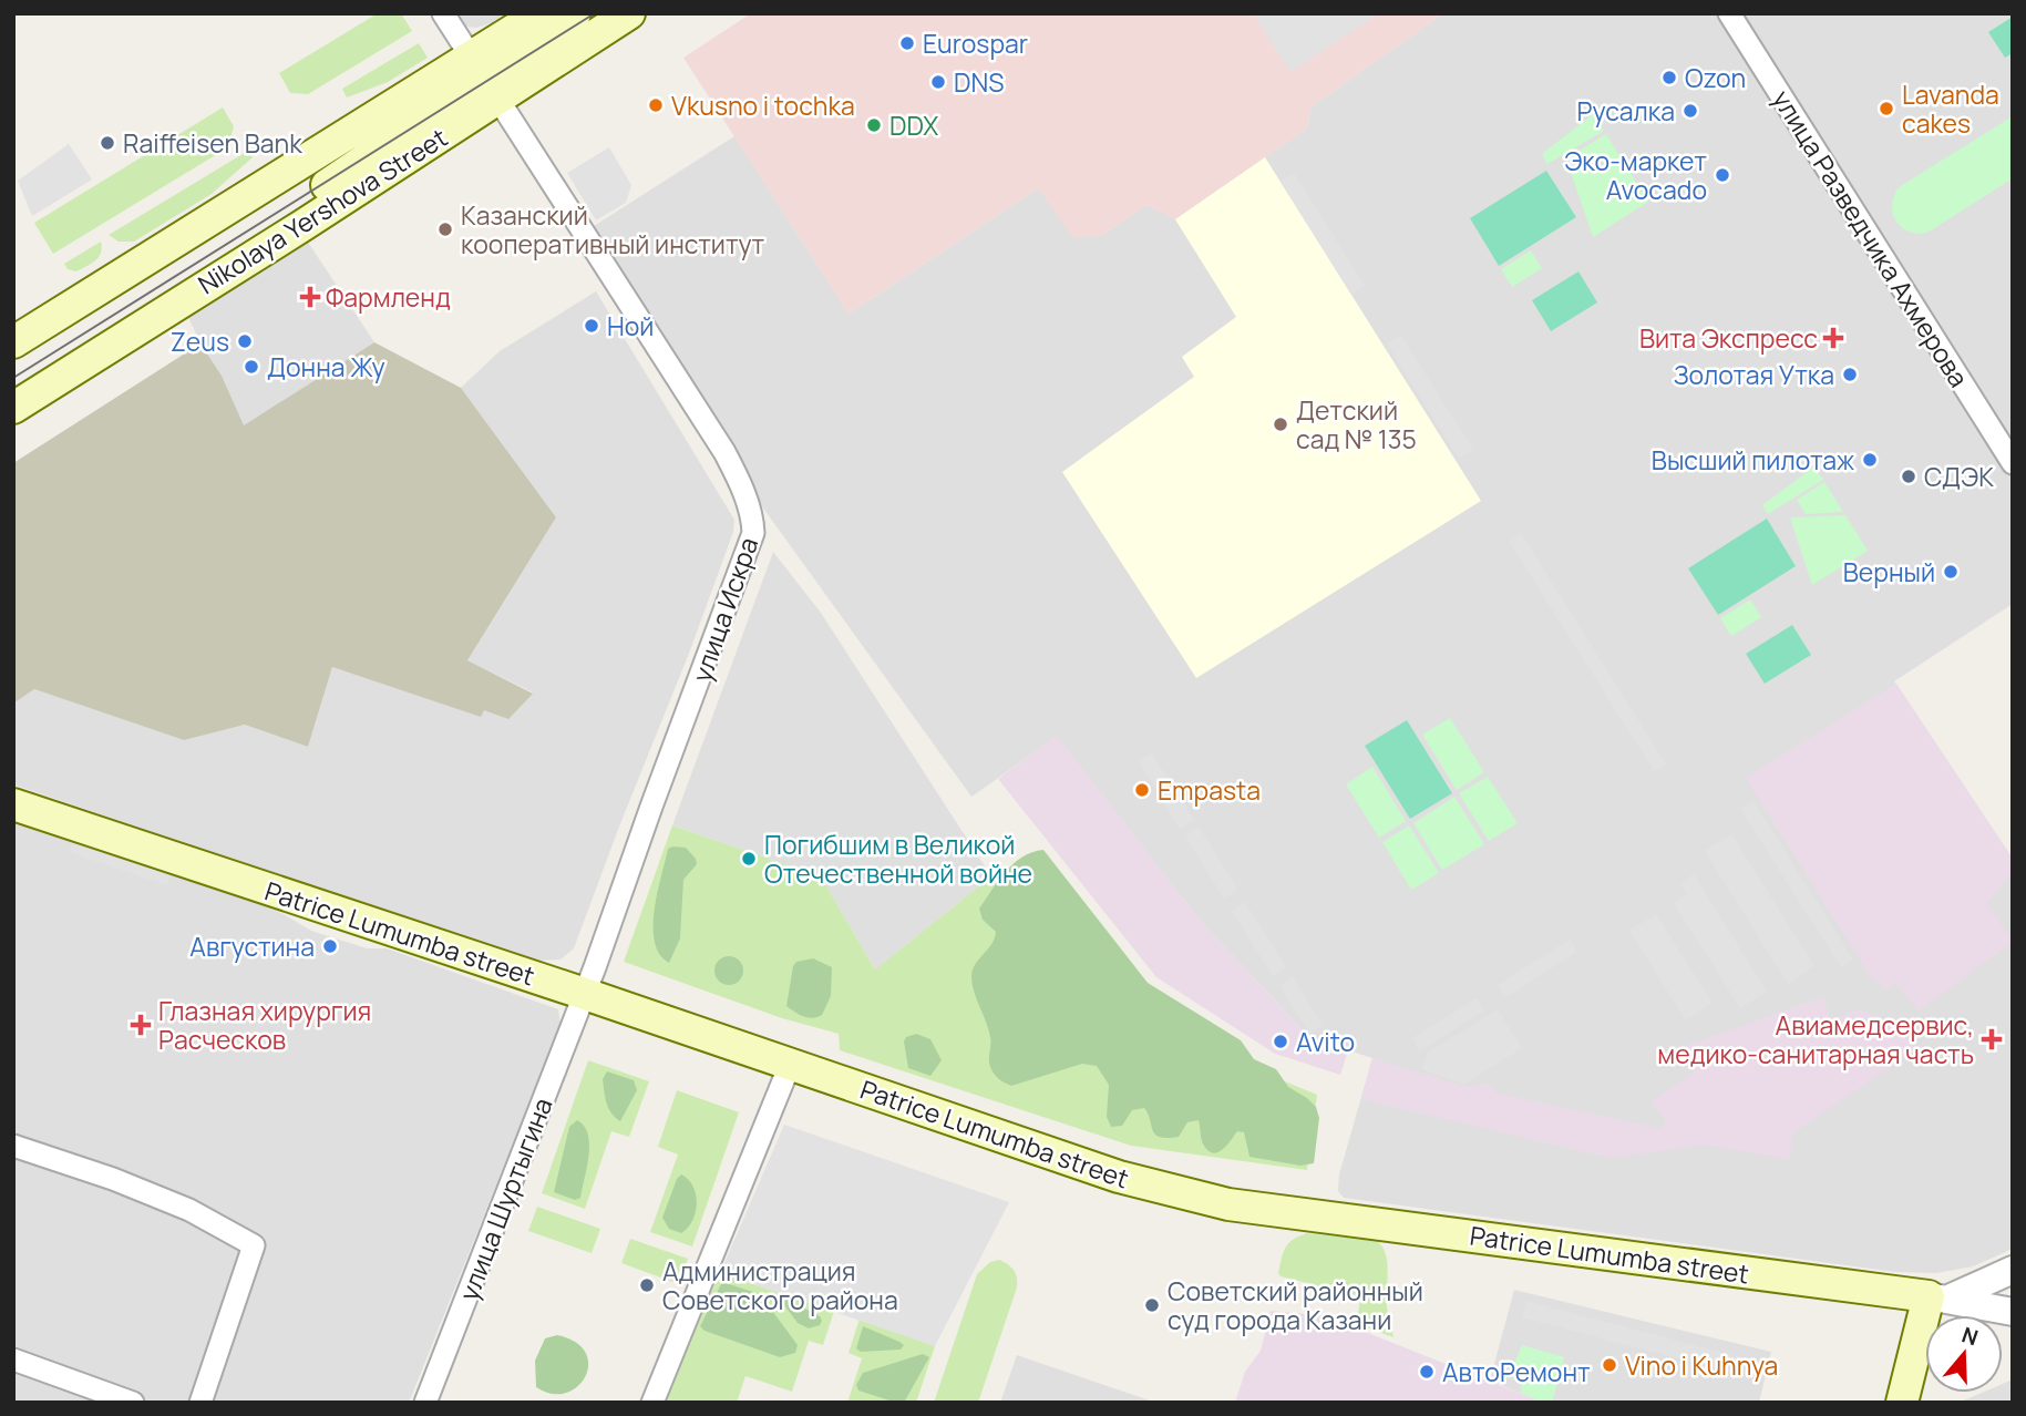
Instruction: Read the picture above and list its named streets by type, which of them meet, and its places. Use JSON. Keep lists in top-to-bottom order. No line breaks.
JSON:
{"streets":{"main road":["Nikolaya Yershova Street","Patrice Lumumba street"],"street":["улица Разведчика Ахмерова","улица Искра","улица Шуртыгина"]},"crossings":[["Nikolaya Yershova Street","улица Искра"],["улица Искра","Patrice Lumumba street"],["улица Искра","улица Шуртыгина"],["Patrice Lumumba street","улица Шуртыгина"]],"places":{"other":["Eurospar","Ozon","DNS","Vkusno i tochka","Lavanda cakes","Русалка","DDX","Raiffeisen Bank","Эко-маркет Avocado","Казанский кооперативный институт","Ной","Zeus","Донна Жу","Золотая Утка","Детский сад № 135","Высший пилотаж","СДЭК","Верный","Empasta","Погибшим в Великой Отечественной войне","Августина","Avito","Администрация Советского района","Советский районный суд города Казани","Vino i Kuhnya","АвтоРемонт"],"health":["Фармленд","Вита Экспресс","Глазная хирургия Расческов","Авиамедсервис, медико-санитарная часть"]},"north":"top"}
